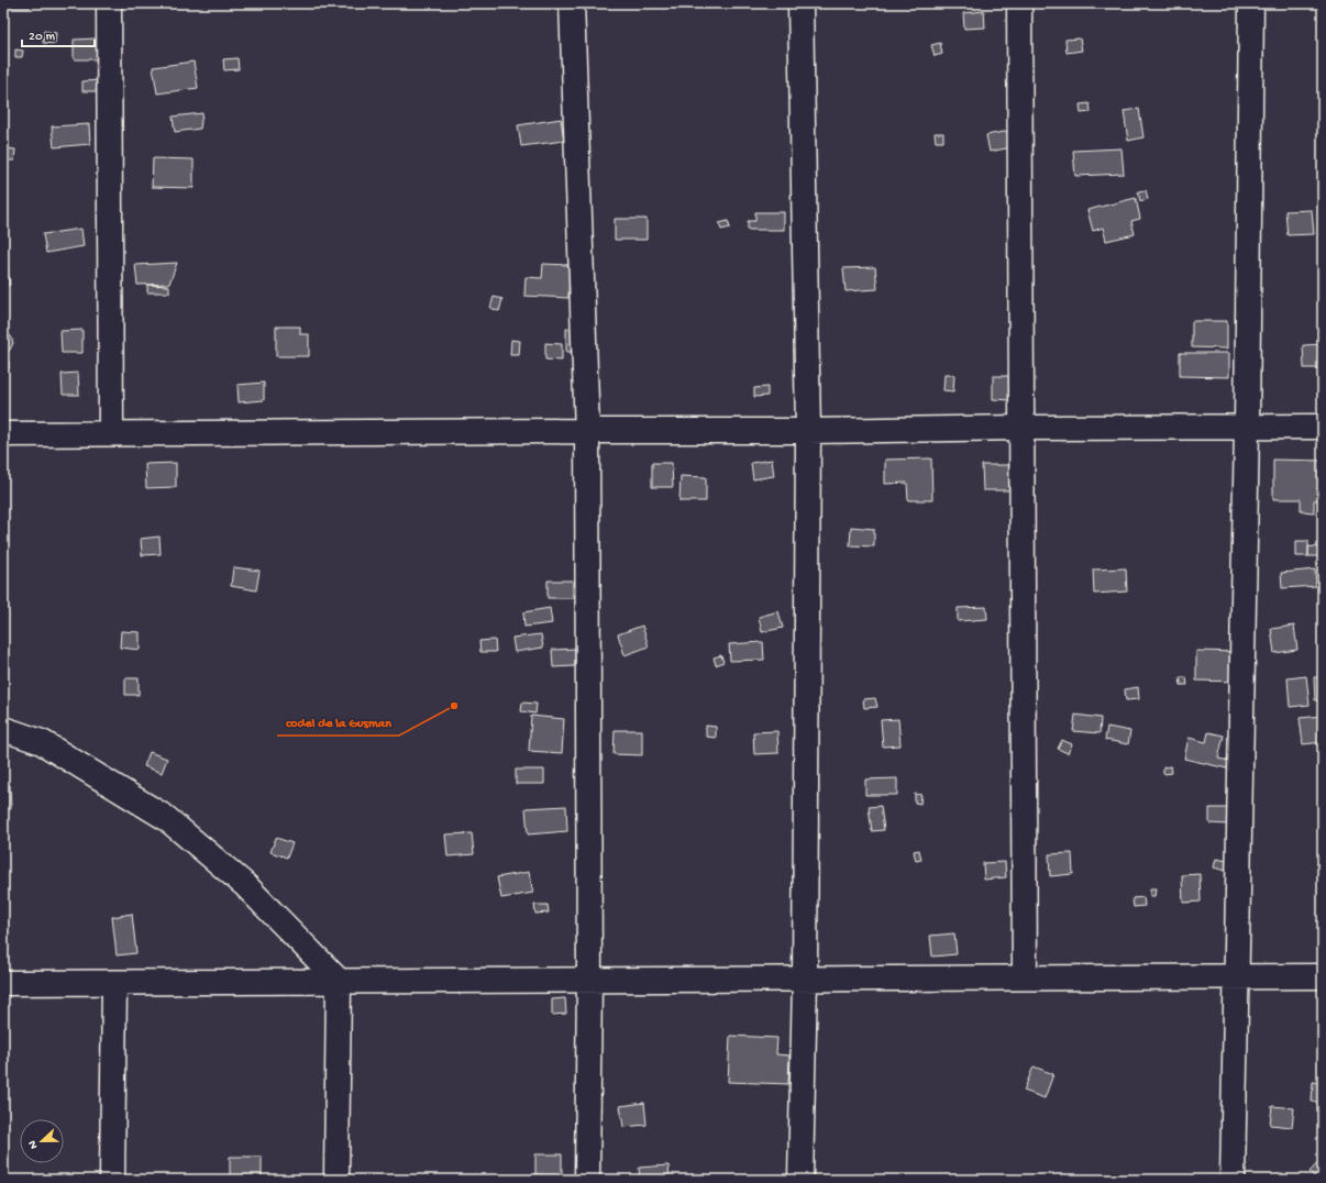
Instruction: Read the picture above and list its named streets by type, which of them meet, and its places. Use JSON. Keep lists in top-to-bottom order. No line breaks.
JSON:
{"places":["codel de la Gusman"],"scale_bar":"20 m","north":"left"}
